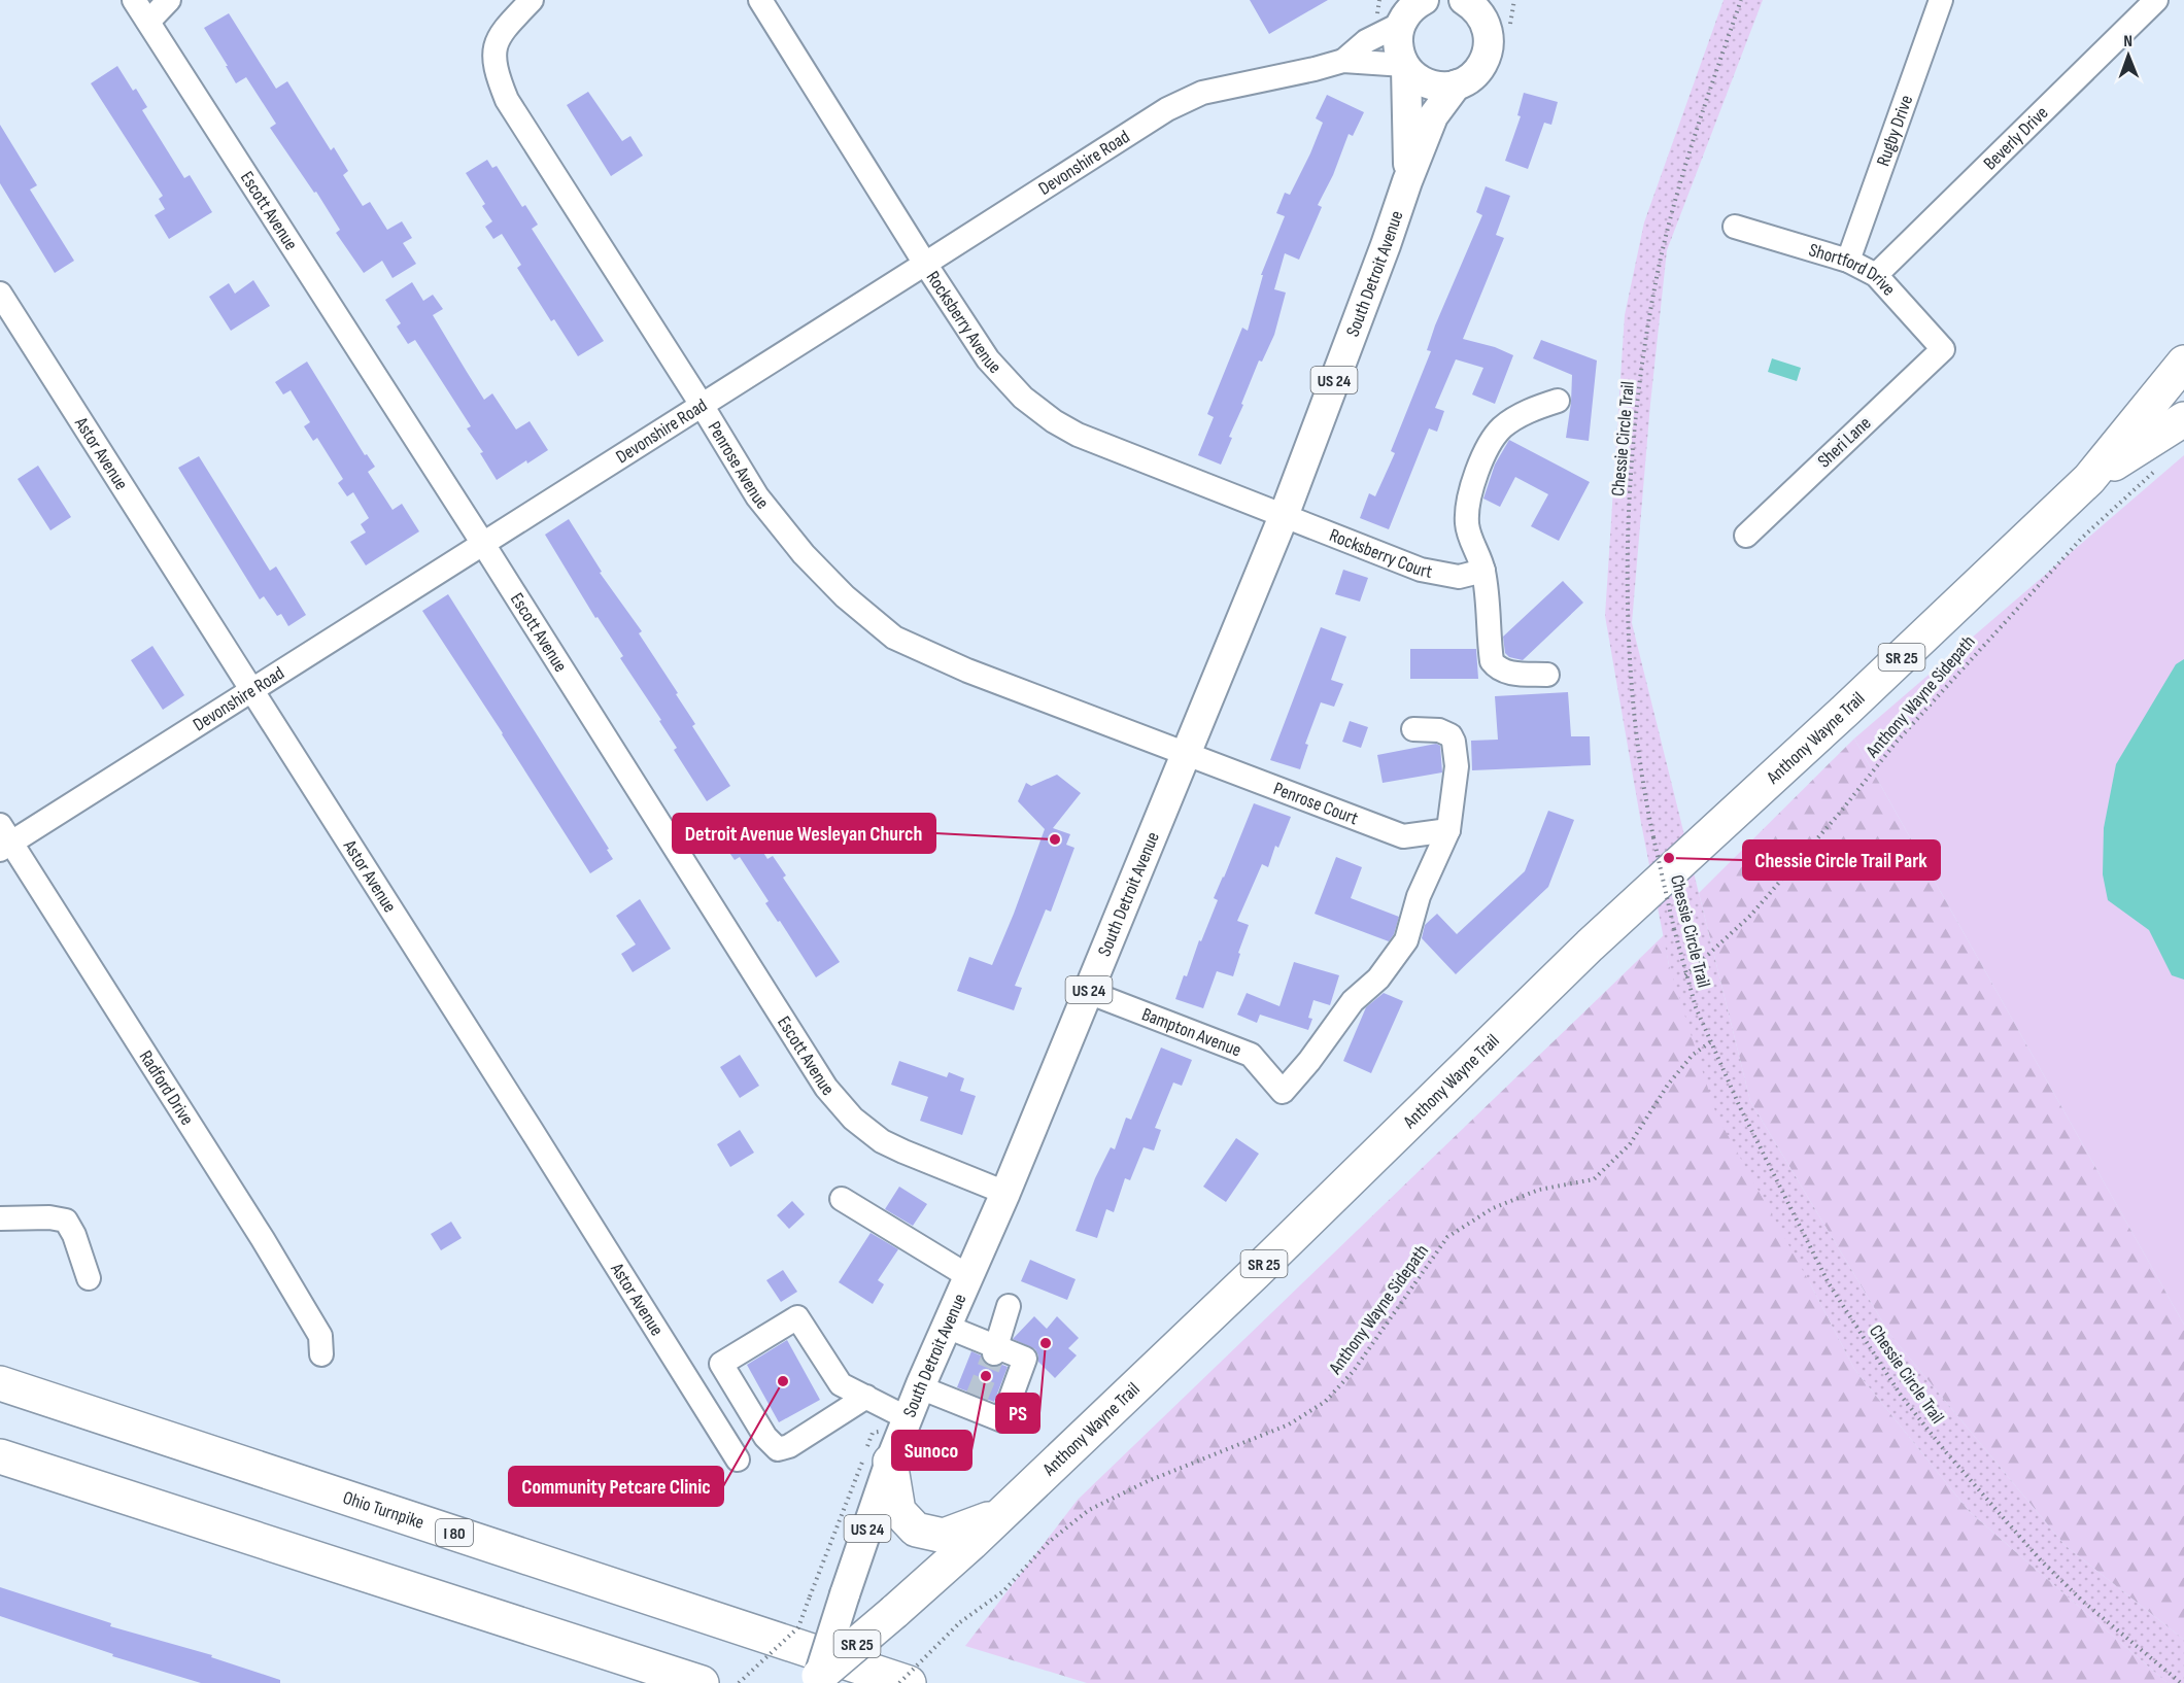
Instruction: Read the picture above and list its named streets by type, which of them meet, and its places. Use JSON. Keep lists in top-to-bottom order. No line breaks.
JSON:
{"streets":{"highway":["SR 25","Anthony Wayne Trail","Ohio Turnpike","I 80"],"main road":["South Detroit Avenue","US 24"],"street":["Rugby Drive","Beverly Drive","Devonshire Road","Escott Avenue","Shortford Drive","Rocksberry Avenue","Sheri Lane","Astor Avenue","Penrose Avenue","Rocksberry Court","Penrose Court","Bampton Avenue","Radford Drive"],"path":["Chessie Circle Trail","Anthony Wayne Sidepath"]},"crossings":[["Rugby Drive","Shortford Drive"],["Beverly Drive","Shortford Drive"],["Devonshire Road","Escott Avenue"],["Devonshire Road","South Detroit Avenue"],["Devonshire Road","Rocksberry Avenue"],["Devonshire Road","Astor Avenue"],["Devonshire Road","Penrose Avenue"],["Devonshire Road","Radford Drive"],["Escott Avenue","South Detroit Avenue"],["Shortford Drive","Sheri Lane"],["South Detroit Avenue","Rocksberry Avenue"],["South Detroit Avenue","Penrose Avenue"],["South Detroit Avenue","Rocksberry Court"],["South Detroit Avenue","Anthony Wayne Trail"],["South Detroit Avenue","Penrose Court"],["South Detroit Avenue","Bampton Avenue"],["Rocksberry Avenue","Rocksberry Court"],["Chessie Circle Trail","Anthony Wayne Sidepath"],["Penrose Avenue","Penrose Court"],["Penrose Court","Bampton Avenue"]],"places":["Detroit Avenue Wesleyan Church","Chessie Circle Trail Park","PS","Sunoco","Community Petcare Clinic"],"north":"top"}
